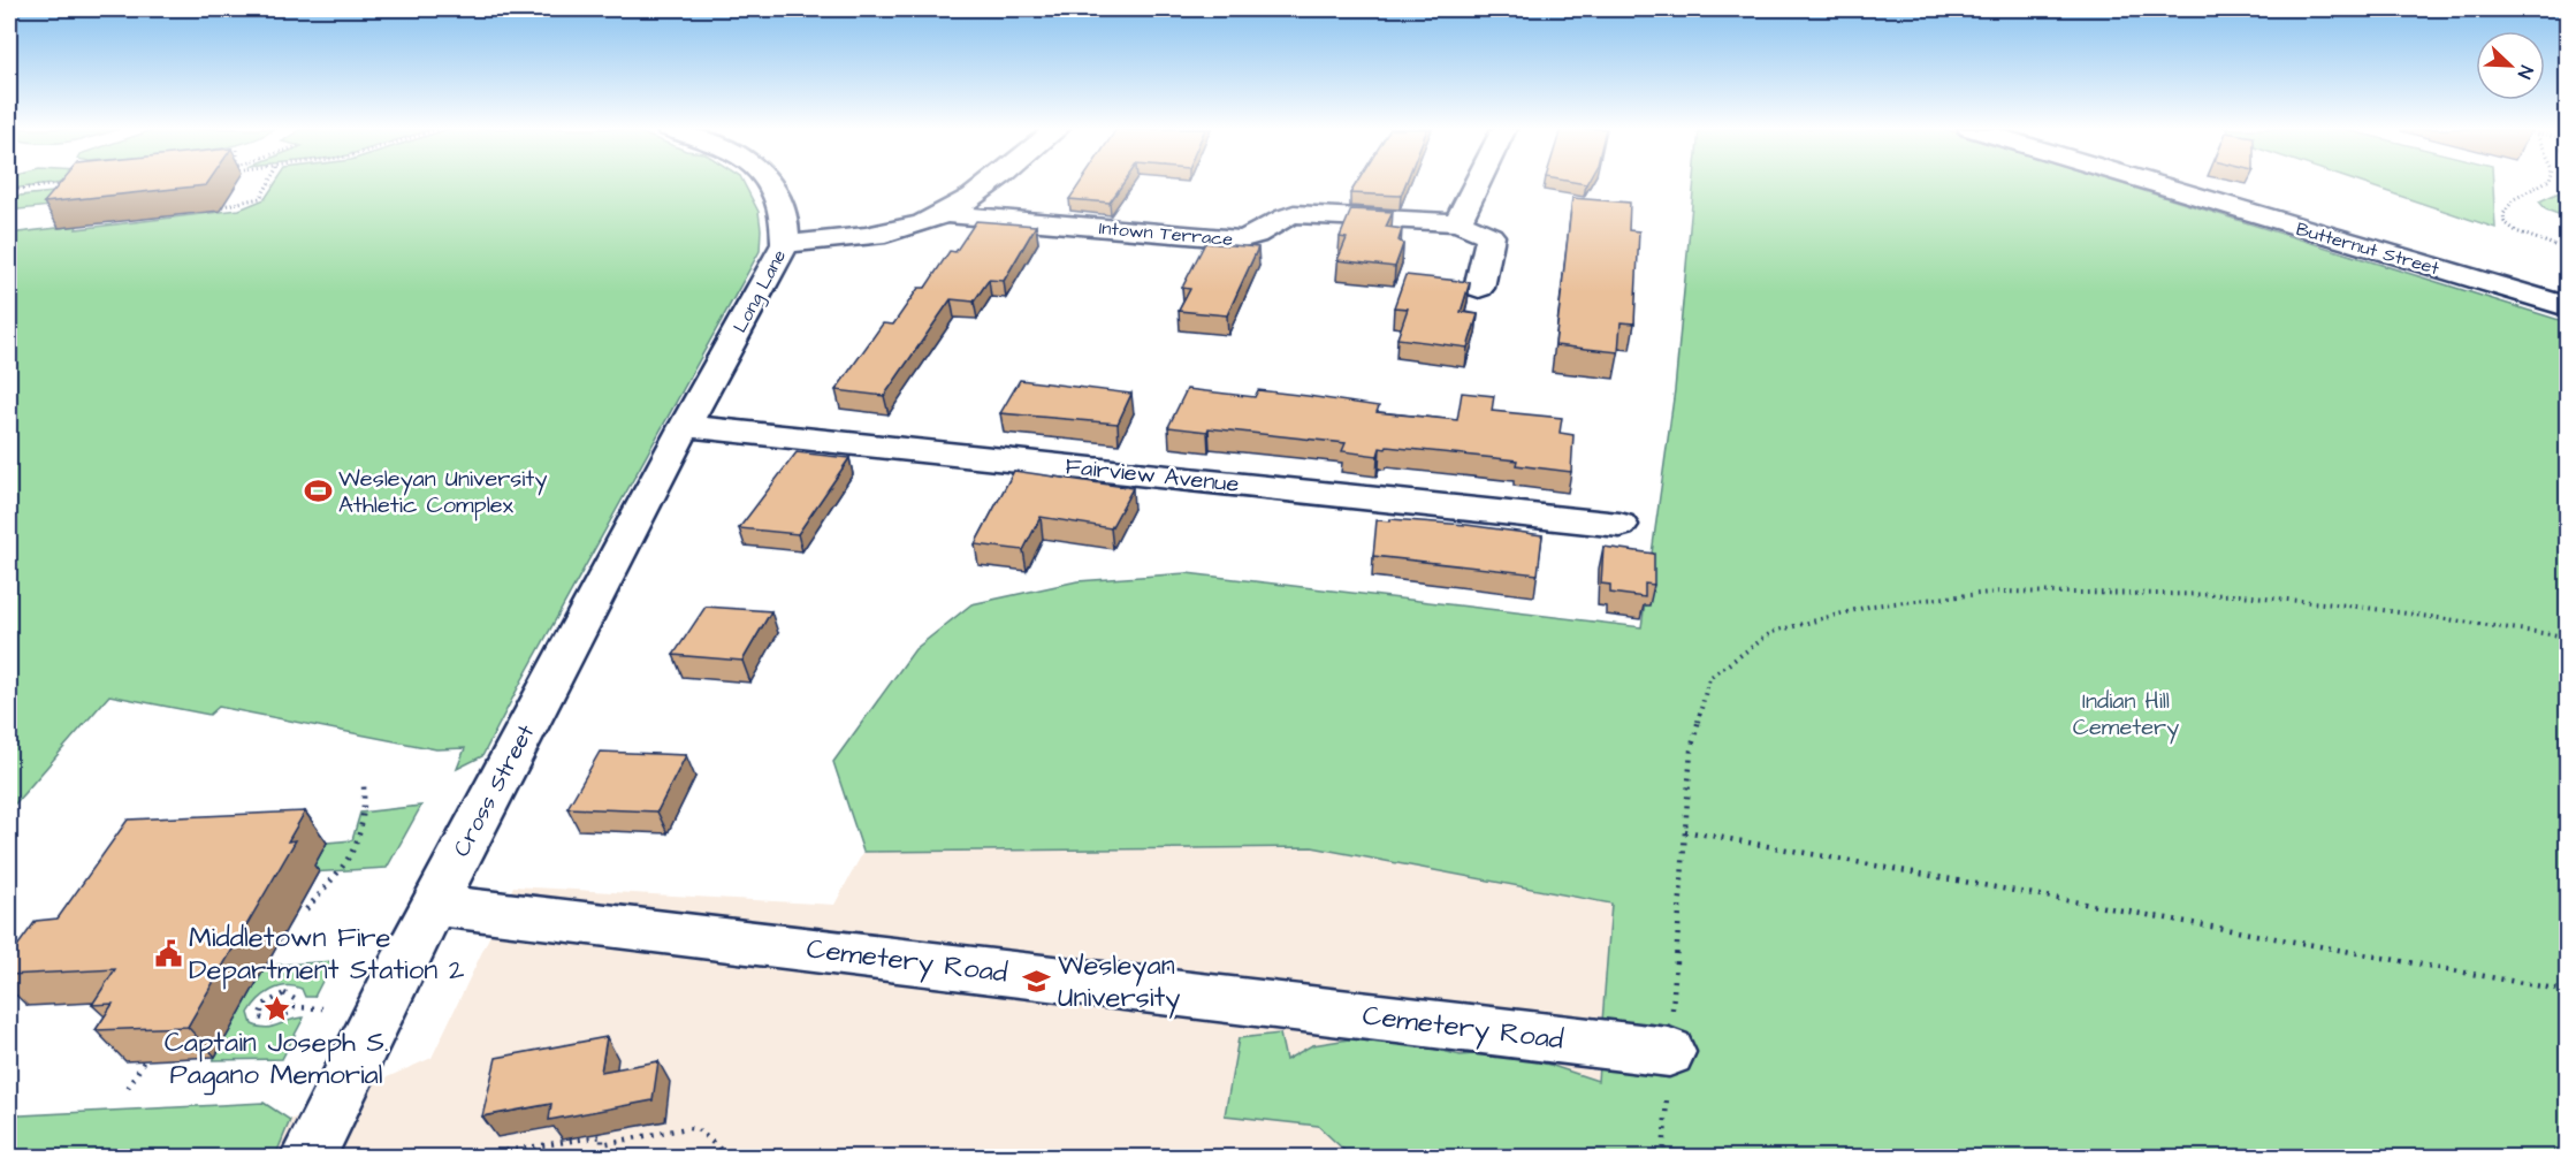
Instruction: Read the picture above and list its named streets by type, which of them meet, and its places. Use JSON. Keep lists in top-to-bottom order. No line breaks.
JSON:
{"streets":{"street":["Intown Terrace","Butternut Street","Long Lane","Fairview Avenue","Cross Street","Cemetery Road"]},"crossings":[["Long Lane","Fairview Avenue"],["Long Lane","Cross Street"],["Fairview Avenue","Cross Street"],["Cross Street","Cemetery Road"]],"parks":["Indian Hill Cemetery"],"places":{"sports":["Wesleyan University Athletic Complex"],"public building":["Middletown Fire Department Station 2"],"school or university":["Wesleyan University"],"place":["Captain Joseph S. Pagano Memorial"]},"north":"bottom right"}
